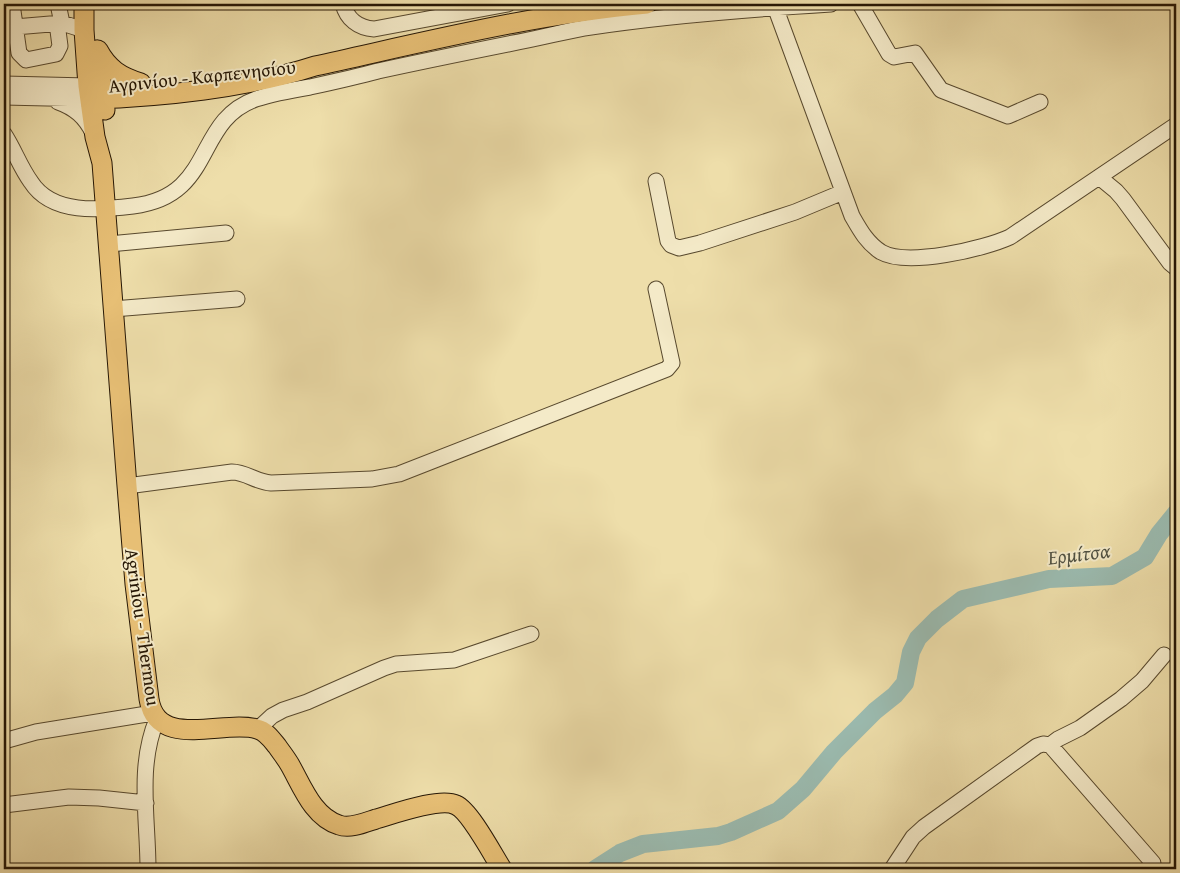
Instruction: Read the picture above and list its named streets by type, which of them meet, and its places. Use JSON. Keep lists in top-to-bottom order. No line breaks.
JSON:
{"streets":{"main road":["Αγρινίου - Καρπενησίου","Agriniou - Thermou"]},"crossings":[["Αγρινίου - Καρπενησίου","Agriniou - Thermou"]],"water":["Ερμίτσα"]}
